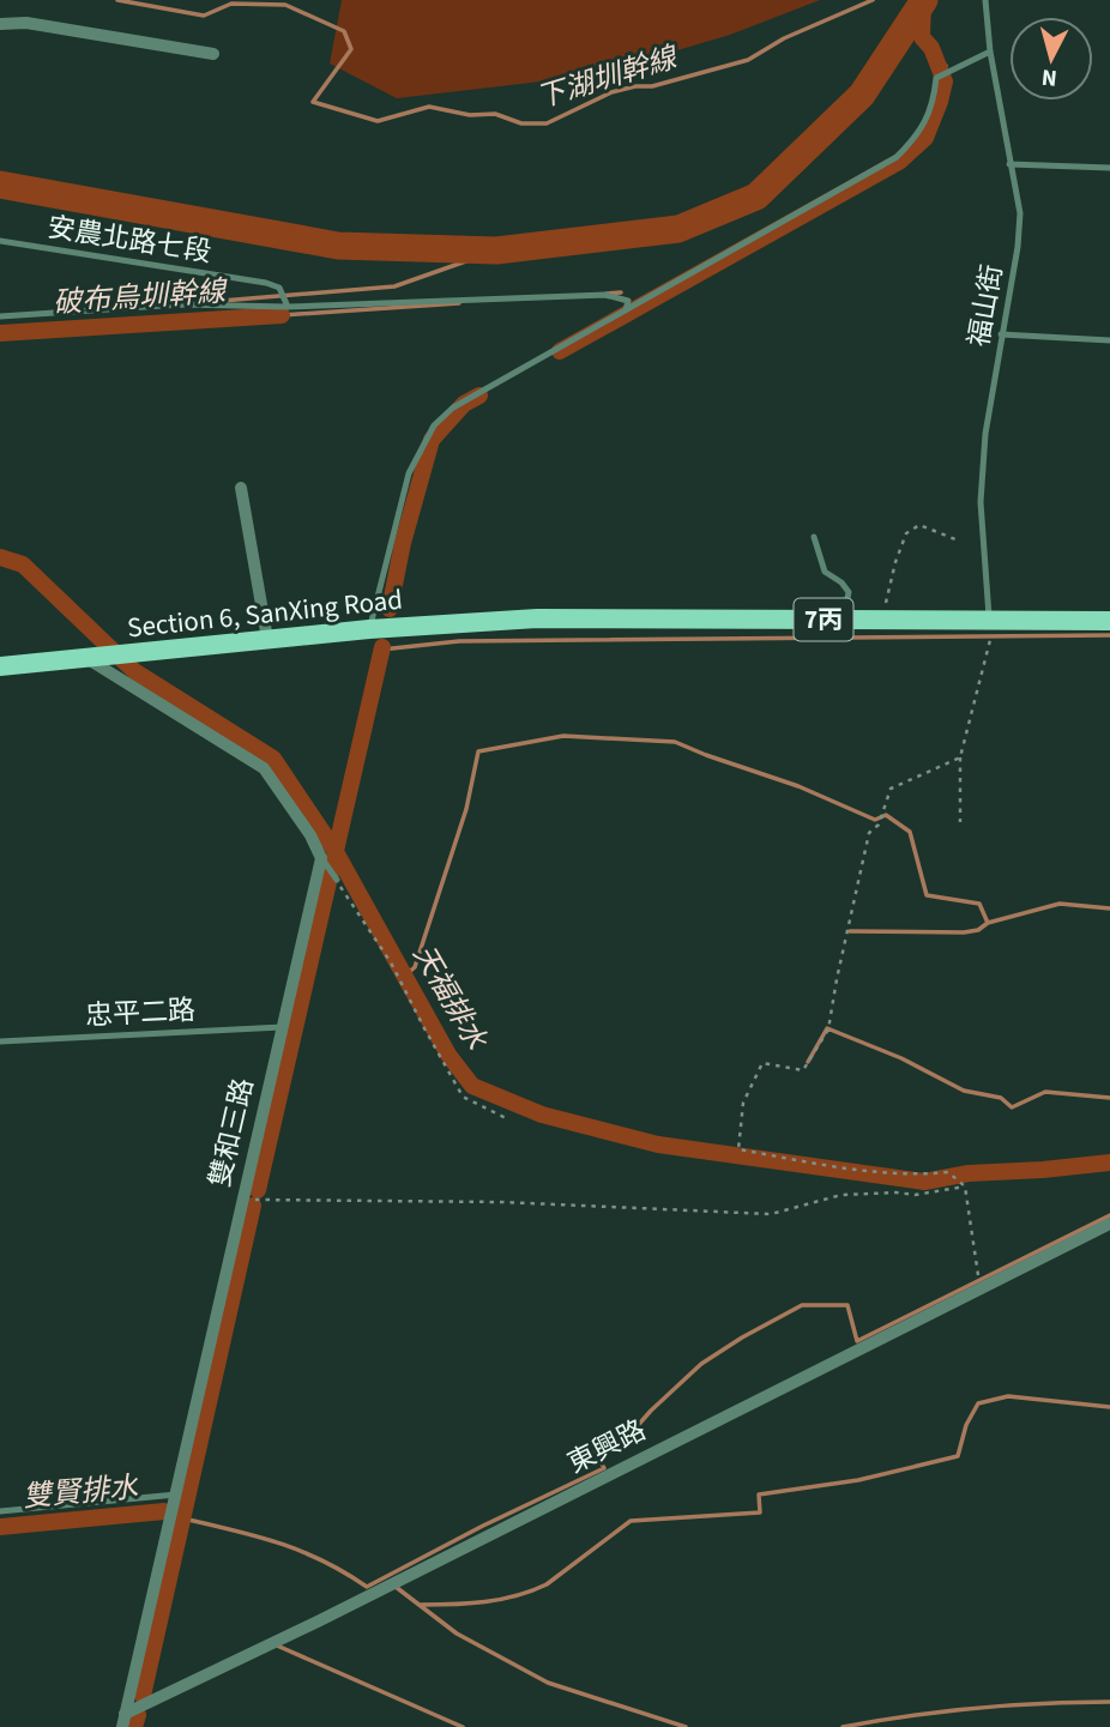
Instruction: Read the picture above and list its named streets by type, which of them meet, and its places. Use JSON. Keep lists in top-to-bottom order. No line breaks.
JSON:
{"streets":{"main road":["Section 6, SanXing Road","7丙"],"street":["雙和三路","東興路"],"lane":["安農北路七段","福山街","忠平二路"]},"crossings":[["福山街","7丙"],["Section 6, SanXing Road","7丙"],["忠平二路","雙和三路"],["雙和三路","東興路"]],"water":["下湖圳幹線","破布烏圳幹線","天福排水","雙賢排水"],"north":"bottom"}
